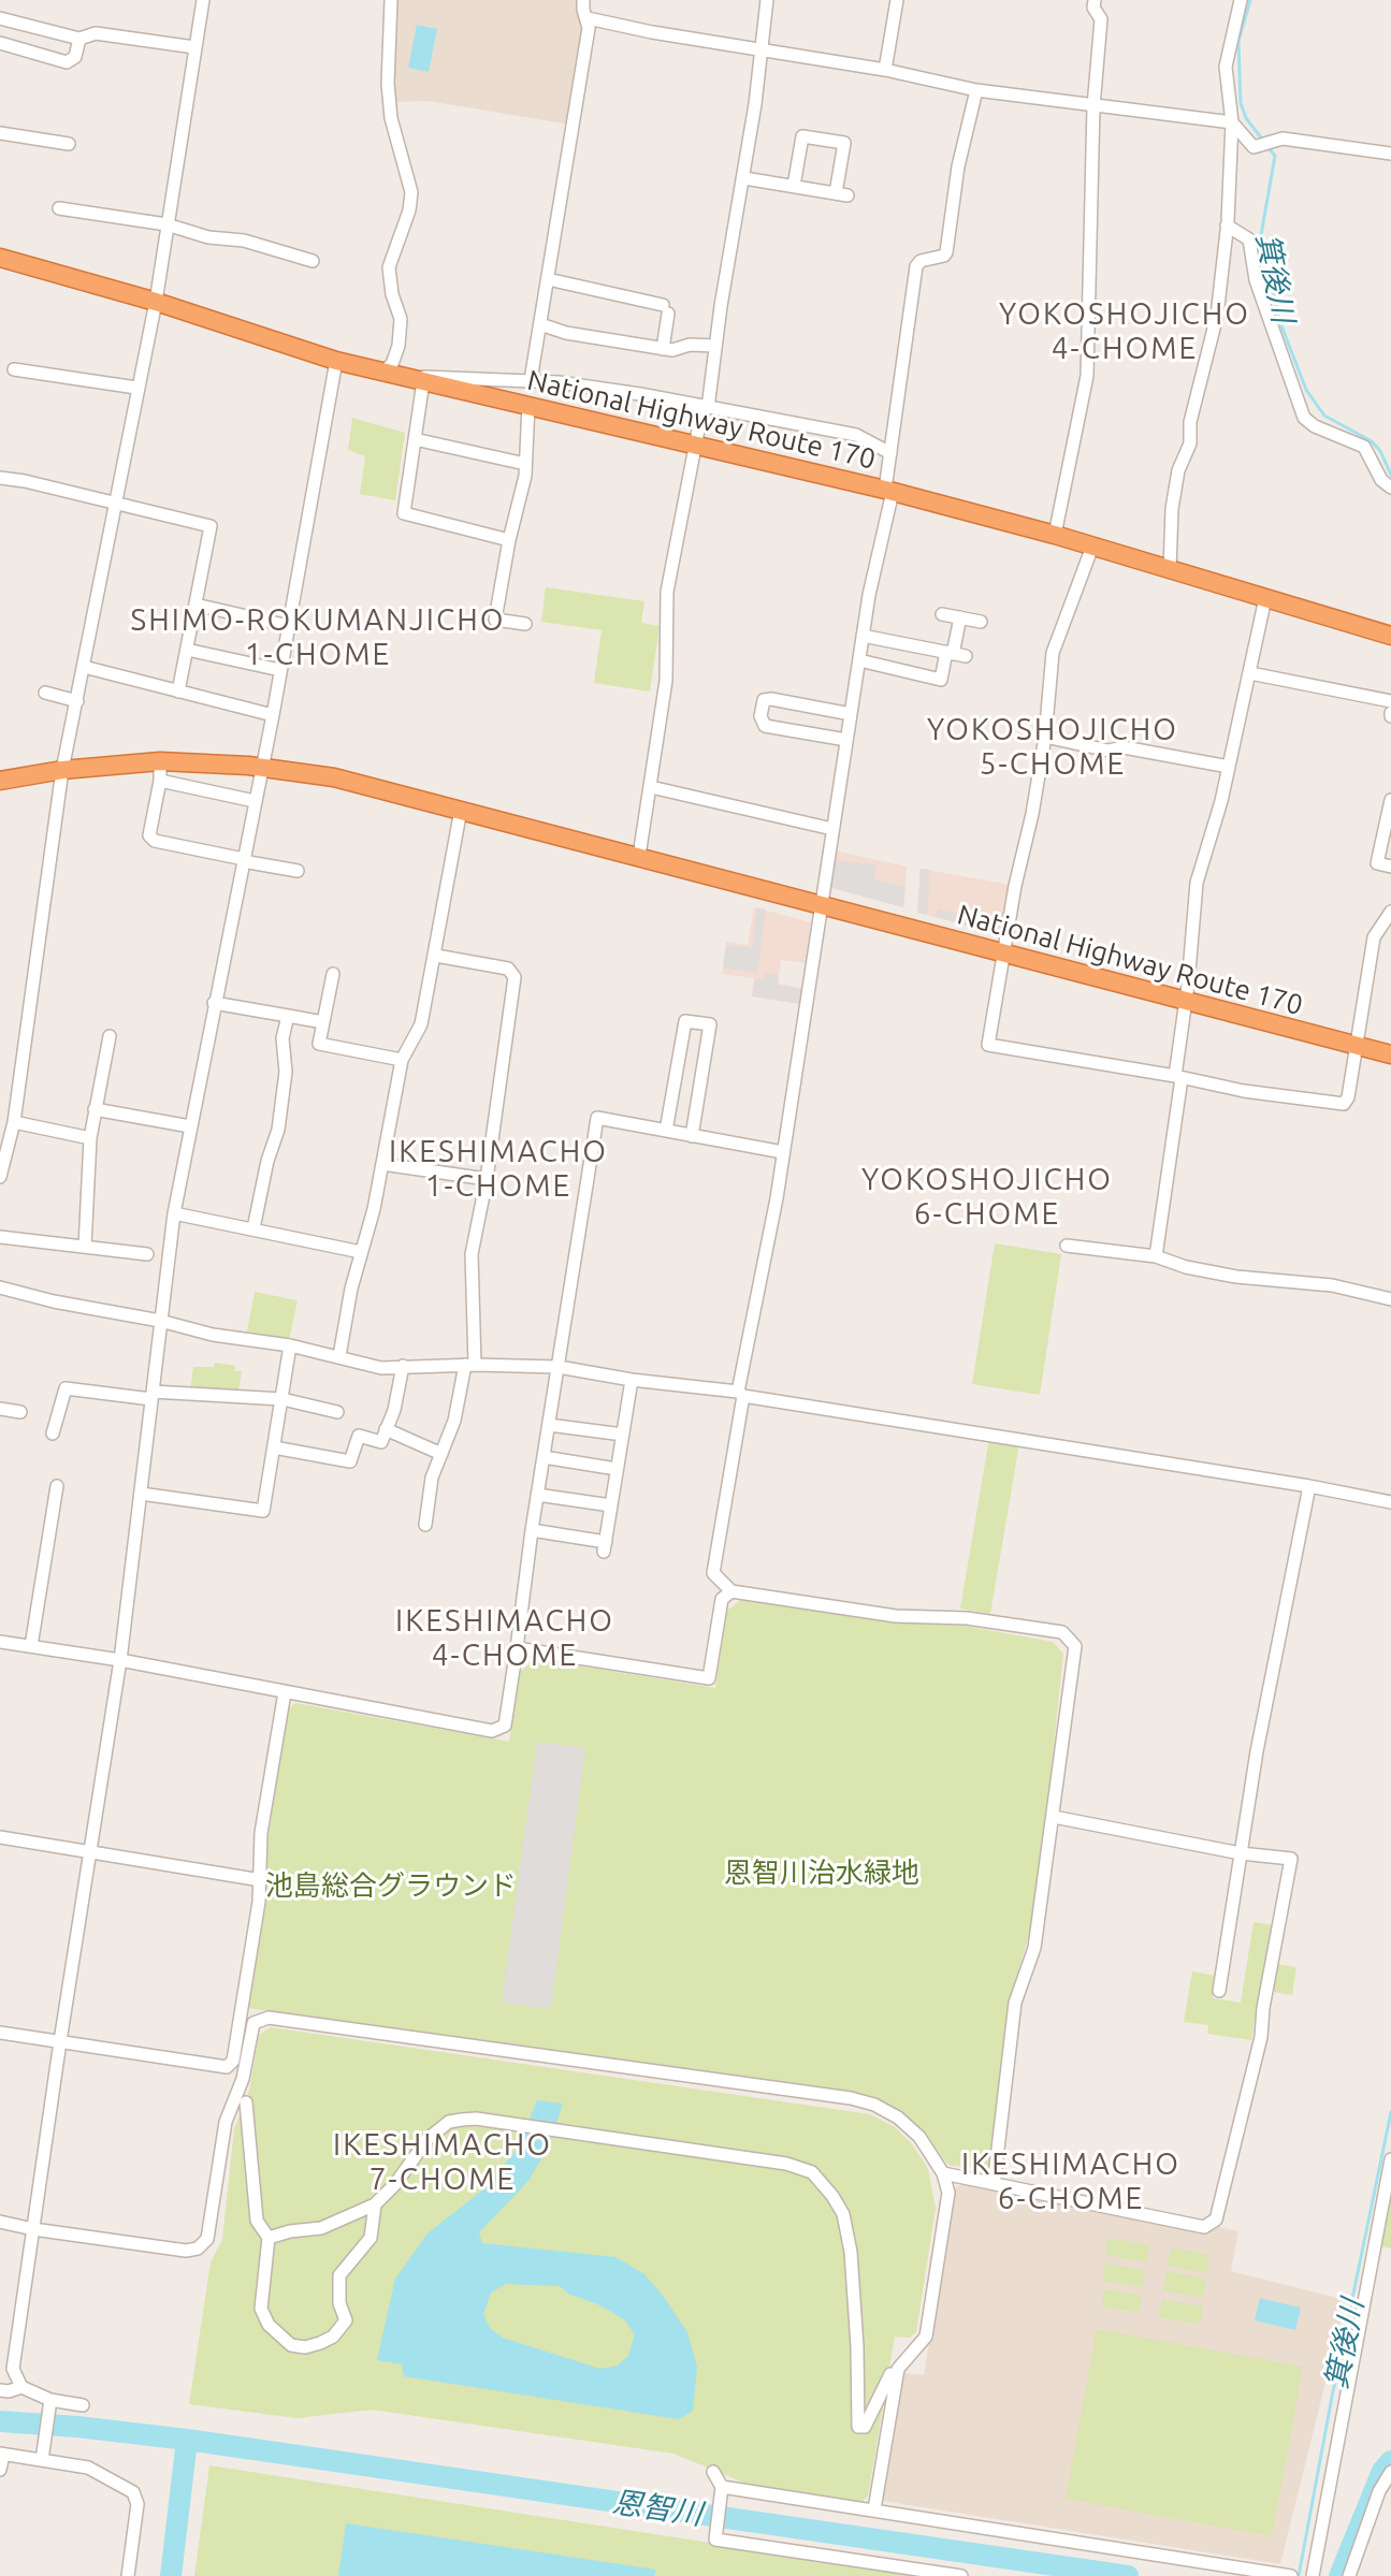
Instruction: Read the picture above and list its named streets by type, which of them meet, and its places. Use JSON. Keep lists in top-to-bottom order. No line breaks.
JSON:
{"streets":{"highway":["National Highway Route 170"]},"districts":["YOKOSHOJICHO 4-CHOME","SHIMO-ROKUMANJICHO 1-CHOME","YOKOSHOJICHO 5-CHOME","IKESHIMACHO 1-CHOME","YOKOSHOJICHO 6-CHOME","IKESHIMACHO 4-CHOME","IKESHIMACHO 7-CHOME","IKESHIMACHO 6-CHOME"],"water":["箕後川","恩智川"],"parks":["恩智川治水緑地","池島総合グラウンド"]}
